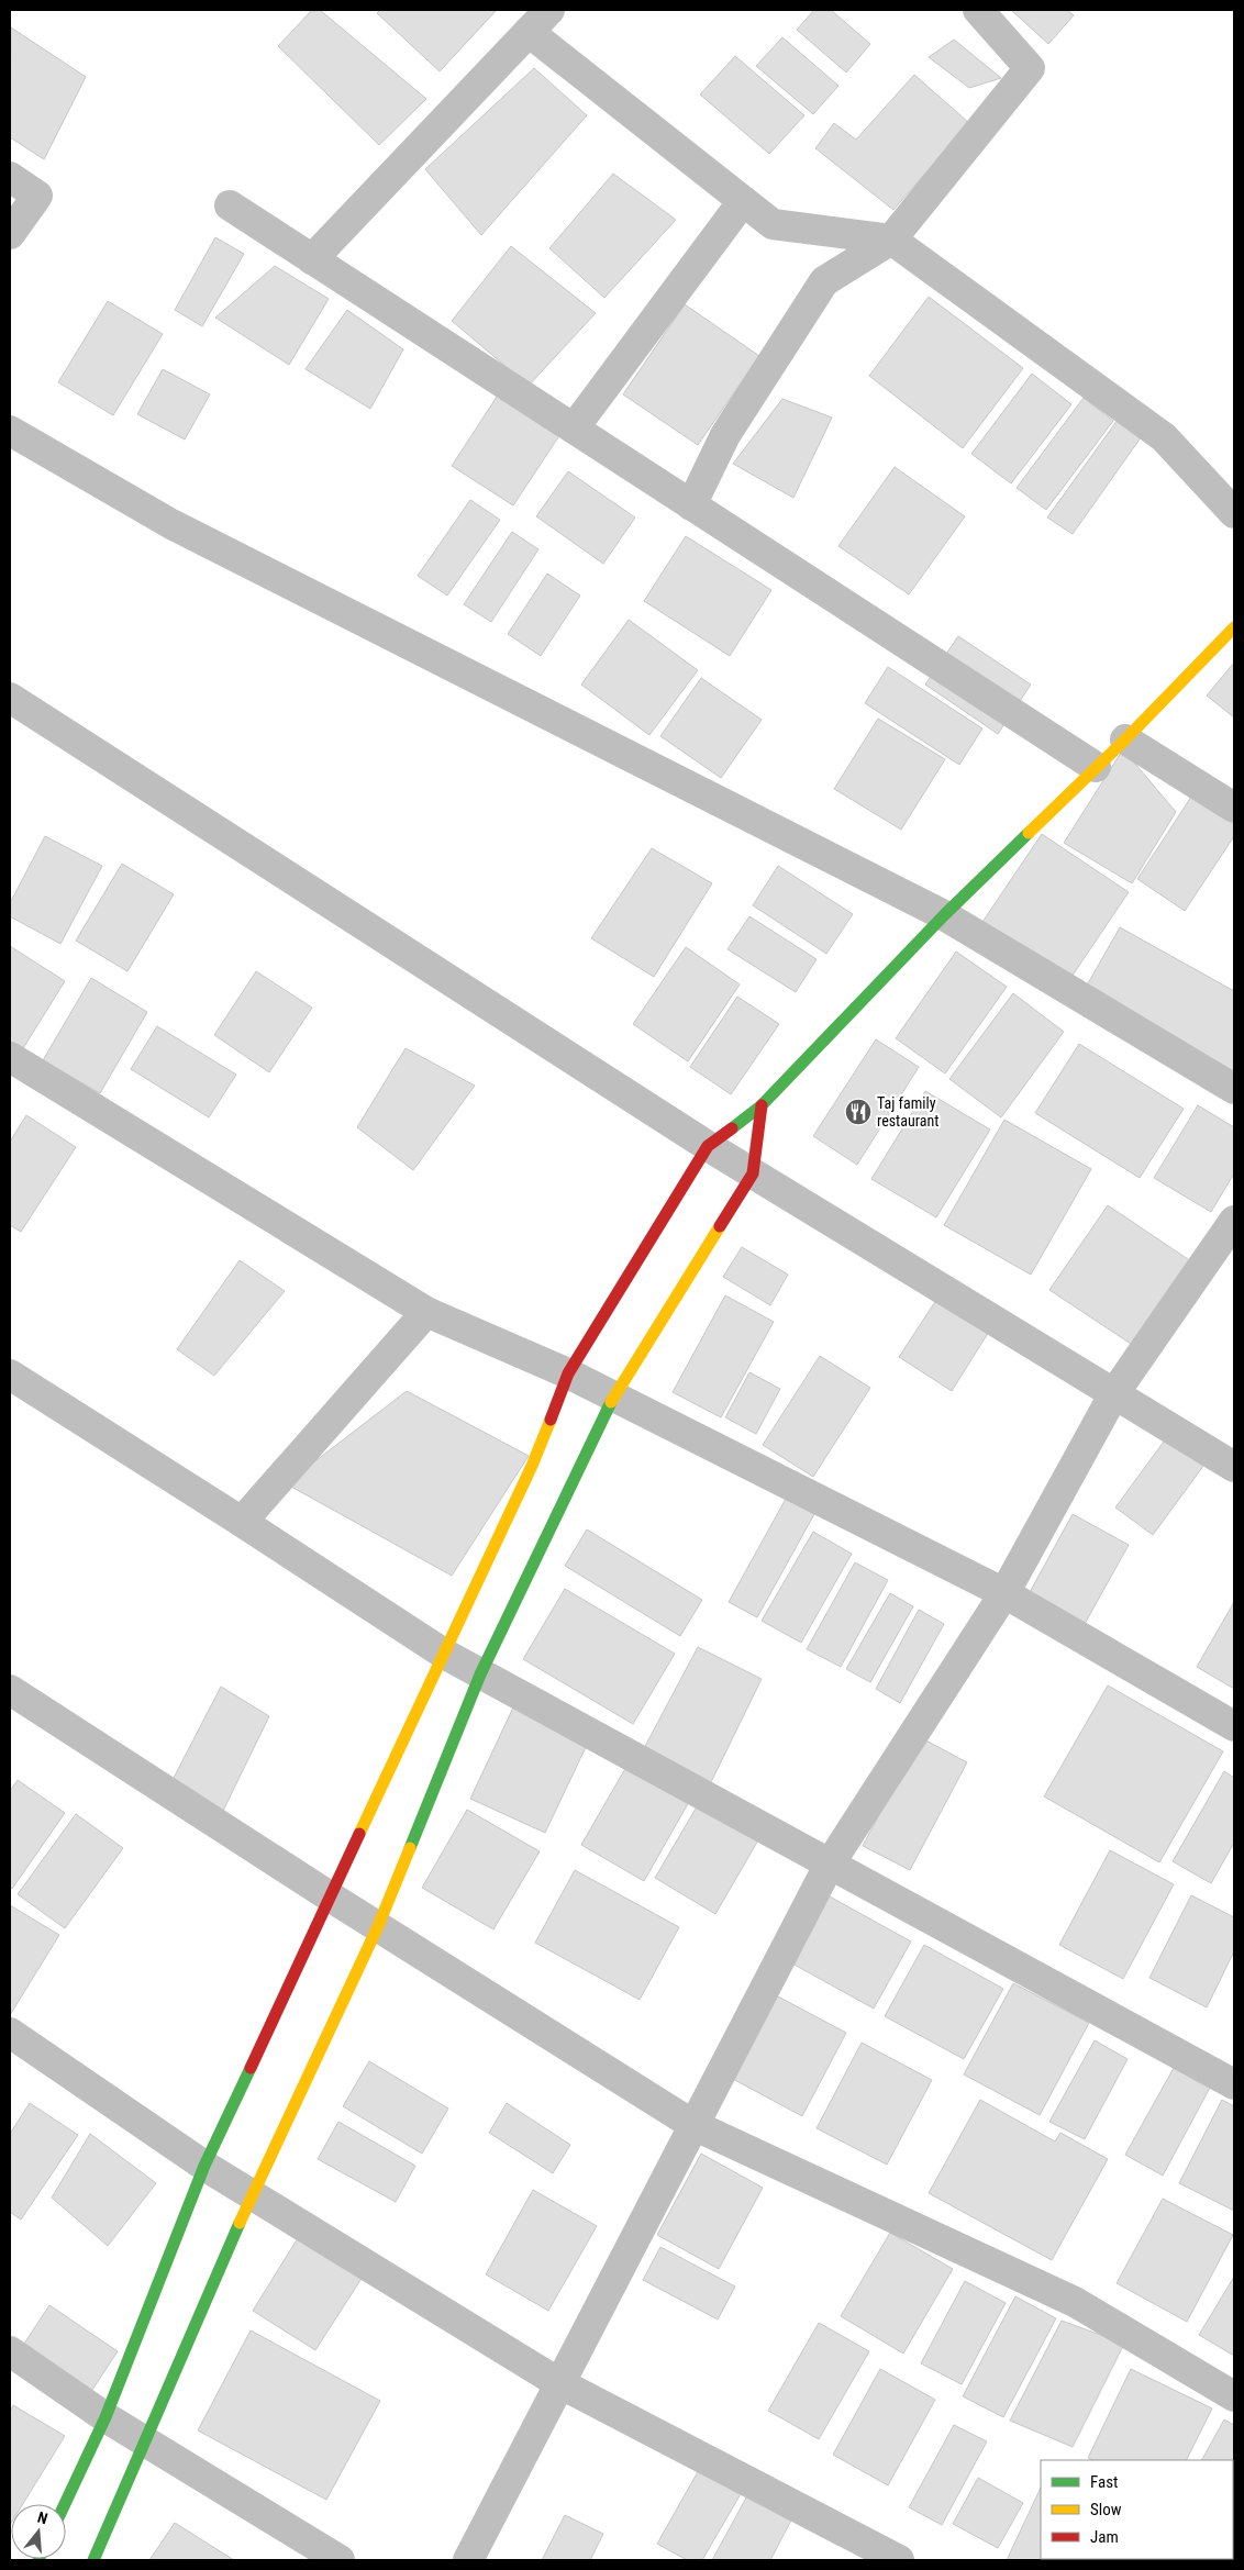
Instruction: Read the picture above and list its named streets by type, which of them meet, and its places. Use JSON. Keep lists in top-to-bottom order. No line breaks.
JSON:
{"places":{"restaurant":["Taj family restaurant"]},"legend":["Fast","Slow","Jam"],"north":"top"}
